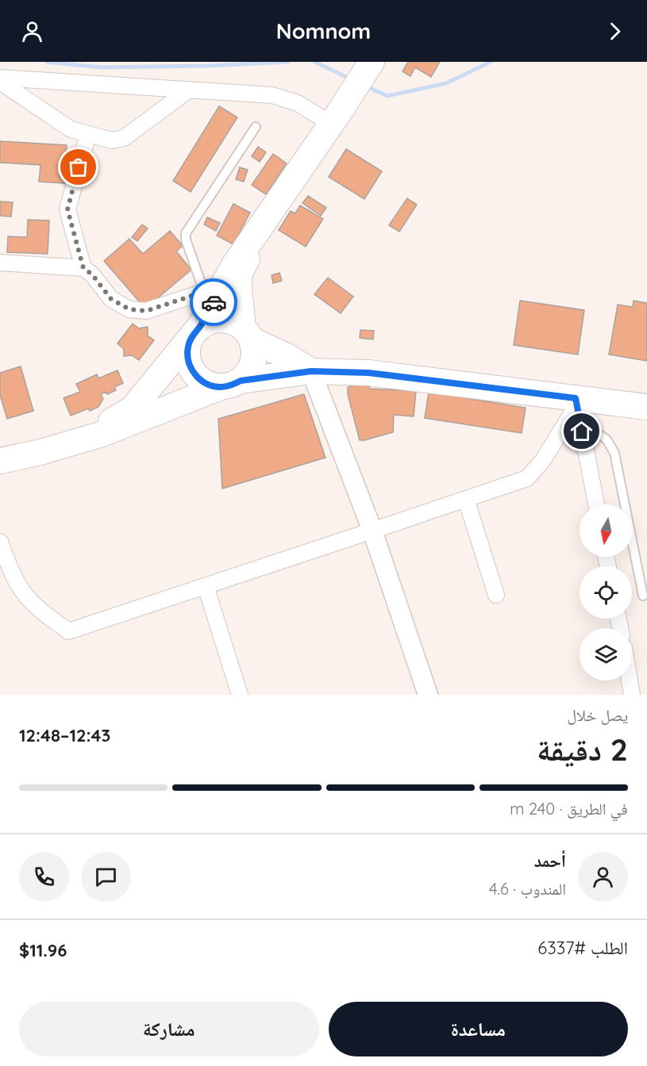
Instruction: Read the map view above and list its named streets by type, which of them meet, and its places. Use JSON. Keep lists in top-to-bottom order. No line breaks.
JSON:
{"north":"bottom","page":{"header":"Nomnom","heading":["2 دقيقة","يصل خلال","12:43–12:48"],"panel":["أحمد","المندوب · 4.6","الطلب #6337","$11.96"],"bar":"في الطريق · 240 m","buttons":["مساعدة","مشاركة"]}}
